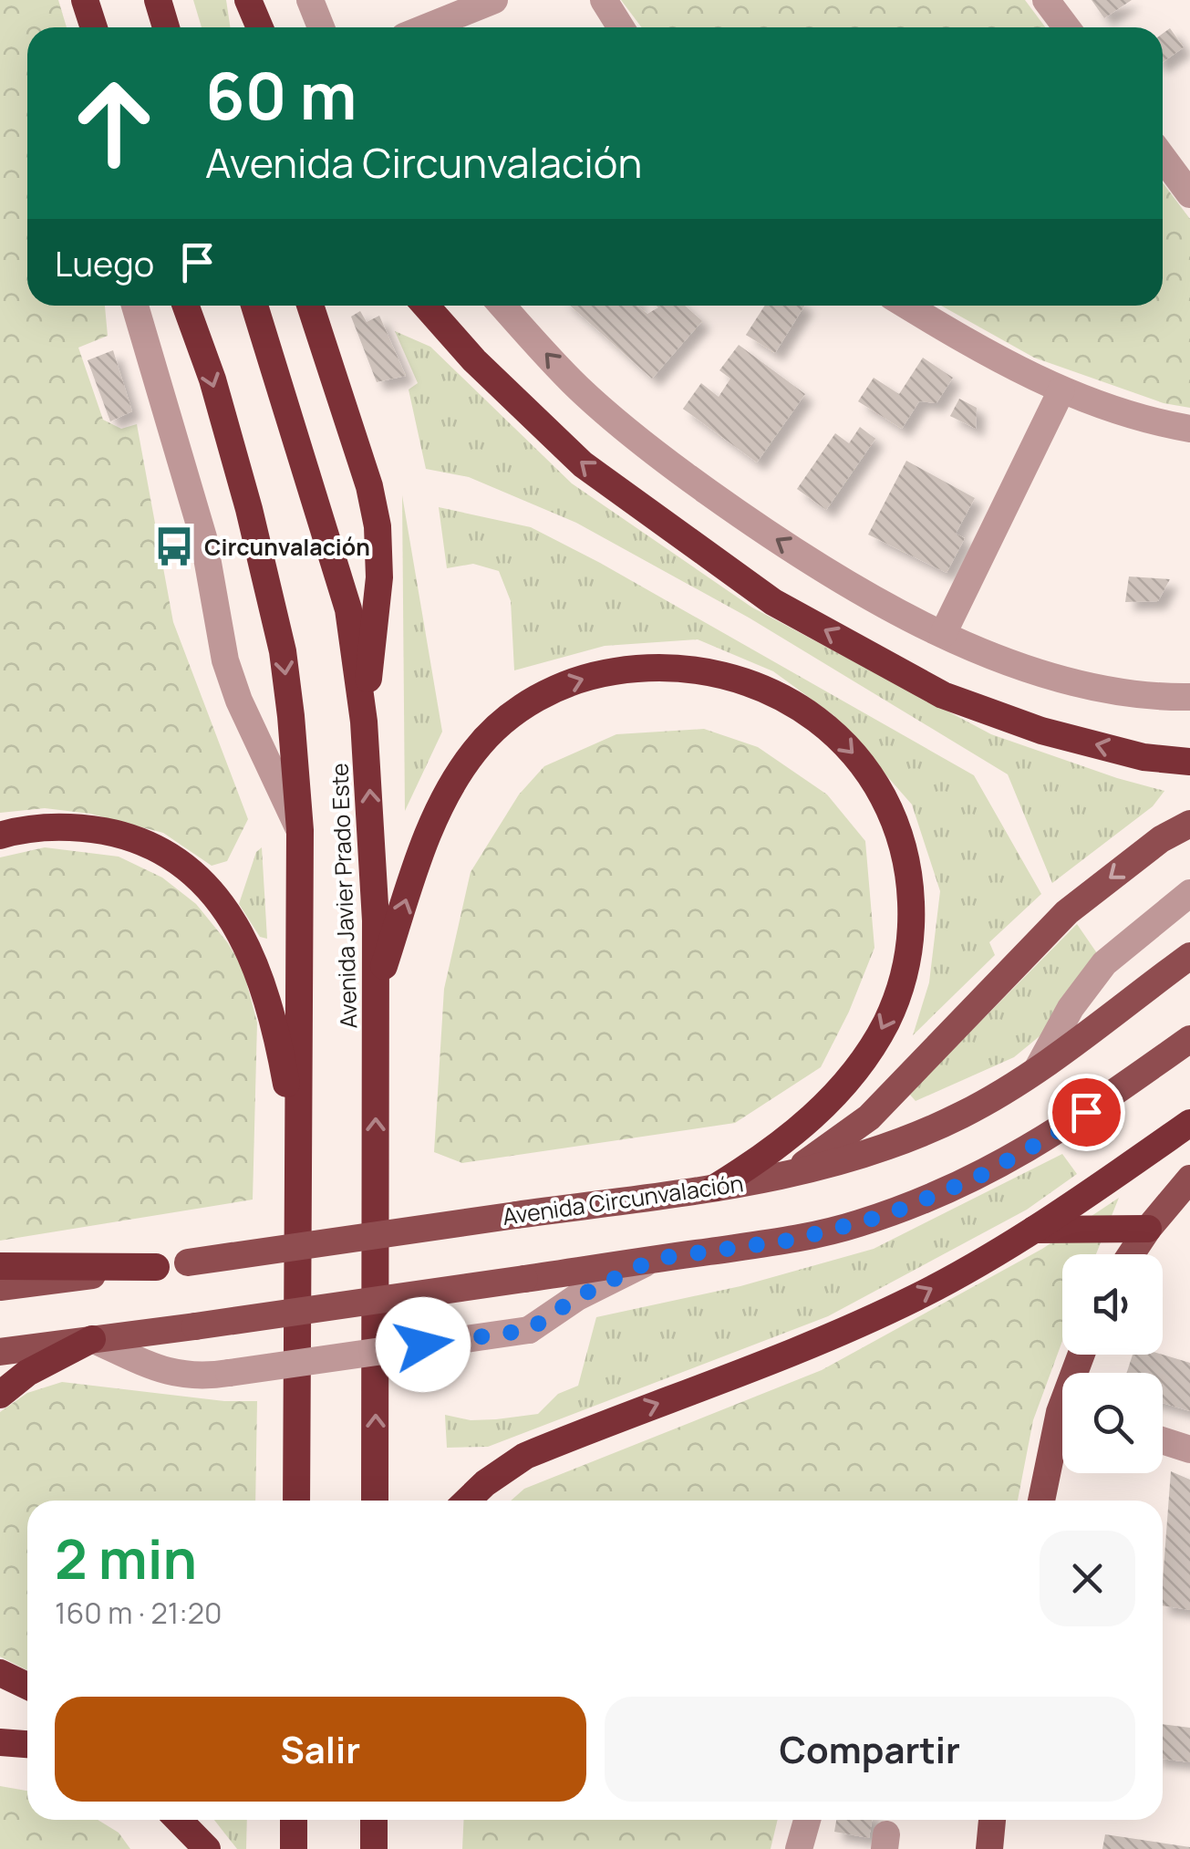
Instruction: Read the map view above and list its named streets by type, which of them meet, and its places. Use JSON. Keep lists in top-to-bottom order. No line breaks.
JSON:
{"streets":{"highway":["Avenida Javier Prado Este"],"main road":["Avenida Circunvalación"]},"places":{"bus stop":["Circunvalación"]},"page":{"turn":["60 m","Avenida Circunvalación"],"then":"Luego","heading":["2 min","160 m · 21:20"],"buttons":["Salir","Compartir"]}}
